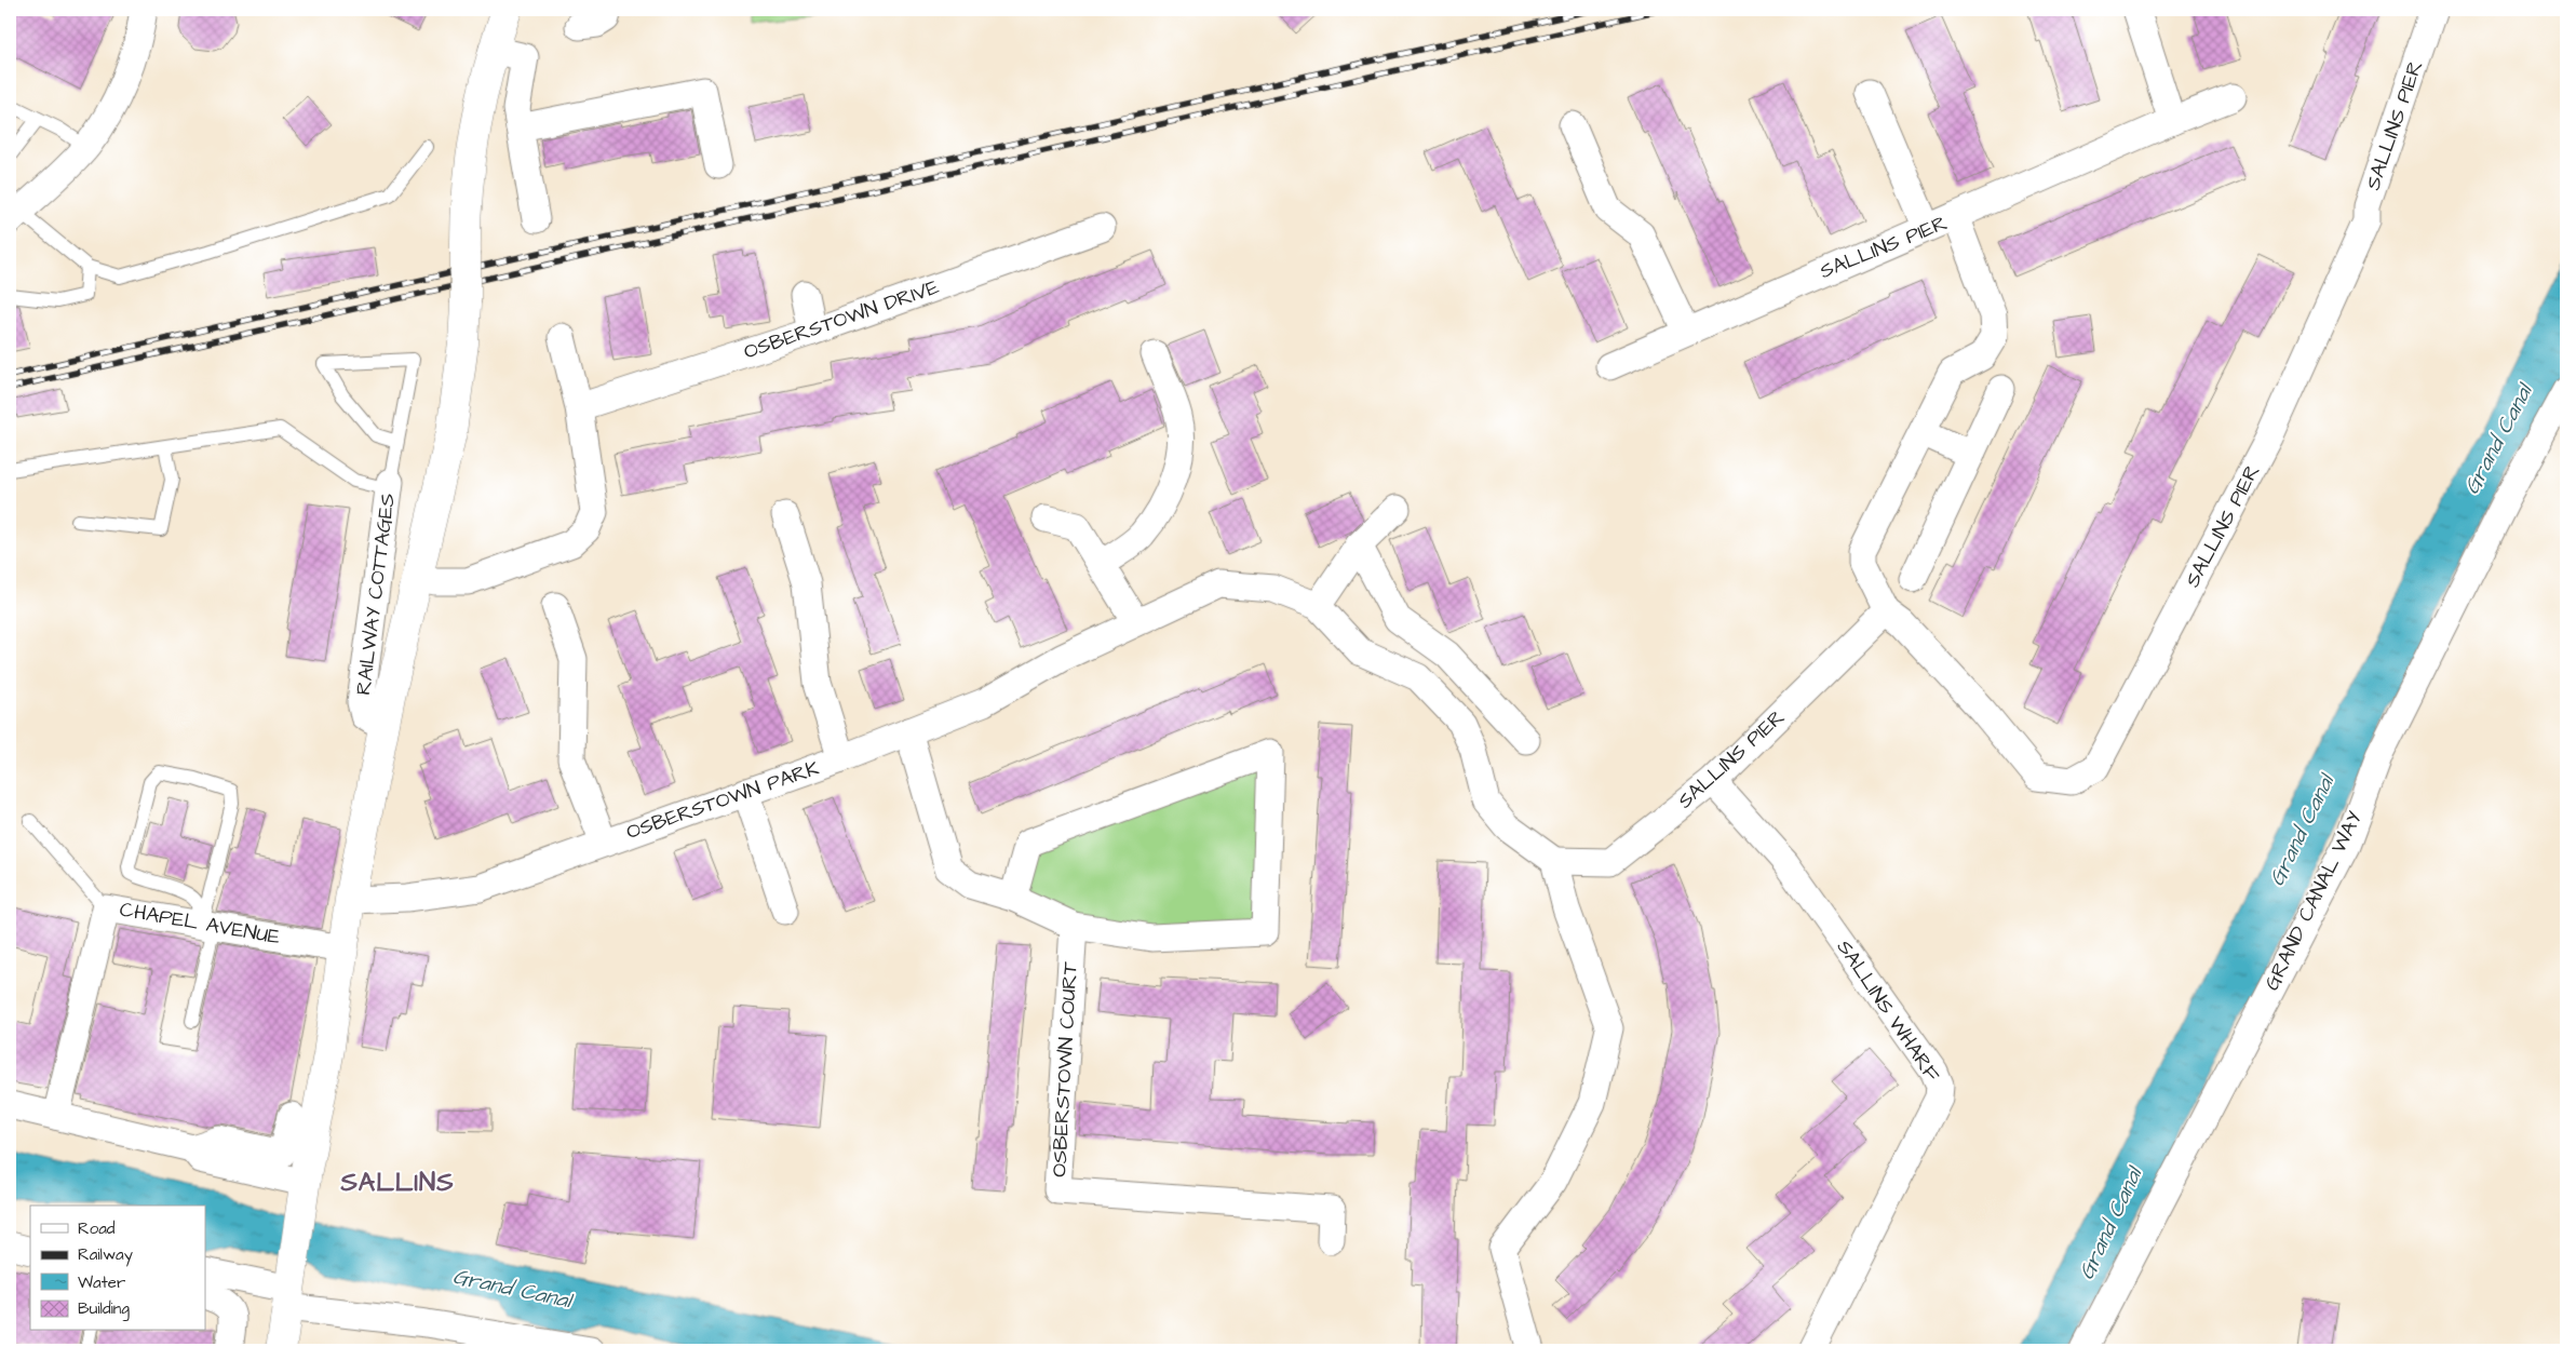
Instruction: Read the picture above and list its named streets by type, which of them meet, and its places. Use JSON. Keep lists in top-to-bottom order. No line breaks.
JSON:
{"streets":{"street":["SALLINS PIER","OSBERSTOWN DRIVE","RAILWAY COTTAGES","OSBERSTOWN PARK","GRAND CANAL WAY","CHAPEL AVENUE","SALLINS WHARF","OSBERSTOWN COURT"]},"crossings":[["SALLINS PIER","SALLINS WHARF"]],"districts":["SALLINS"],"water":["Grand Canal"],"legend":["Road","Railway","Water","Building"]}
